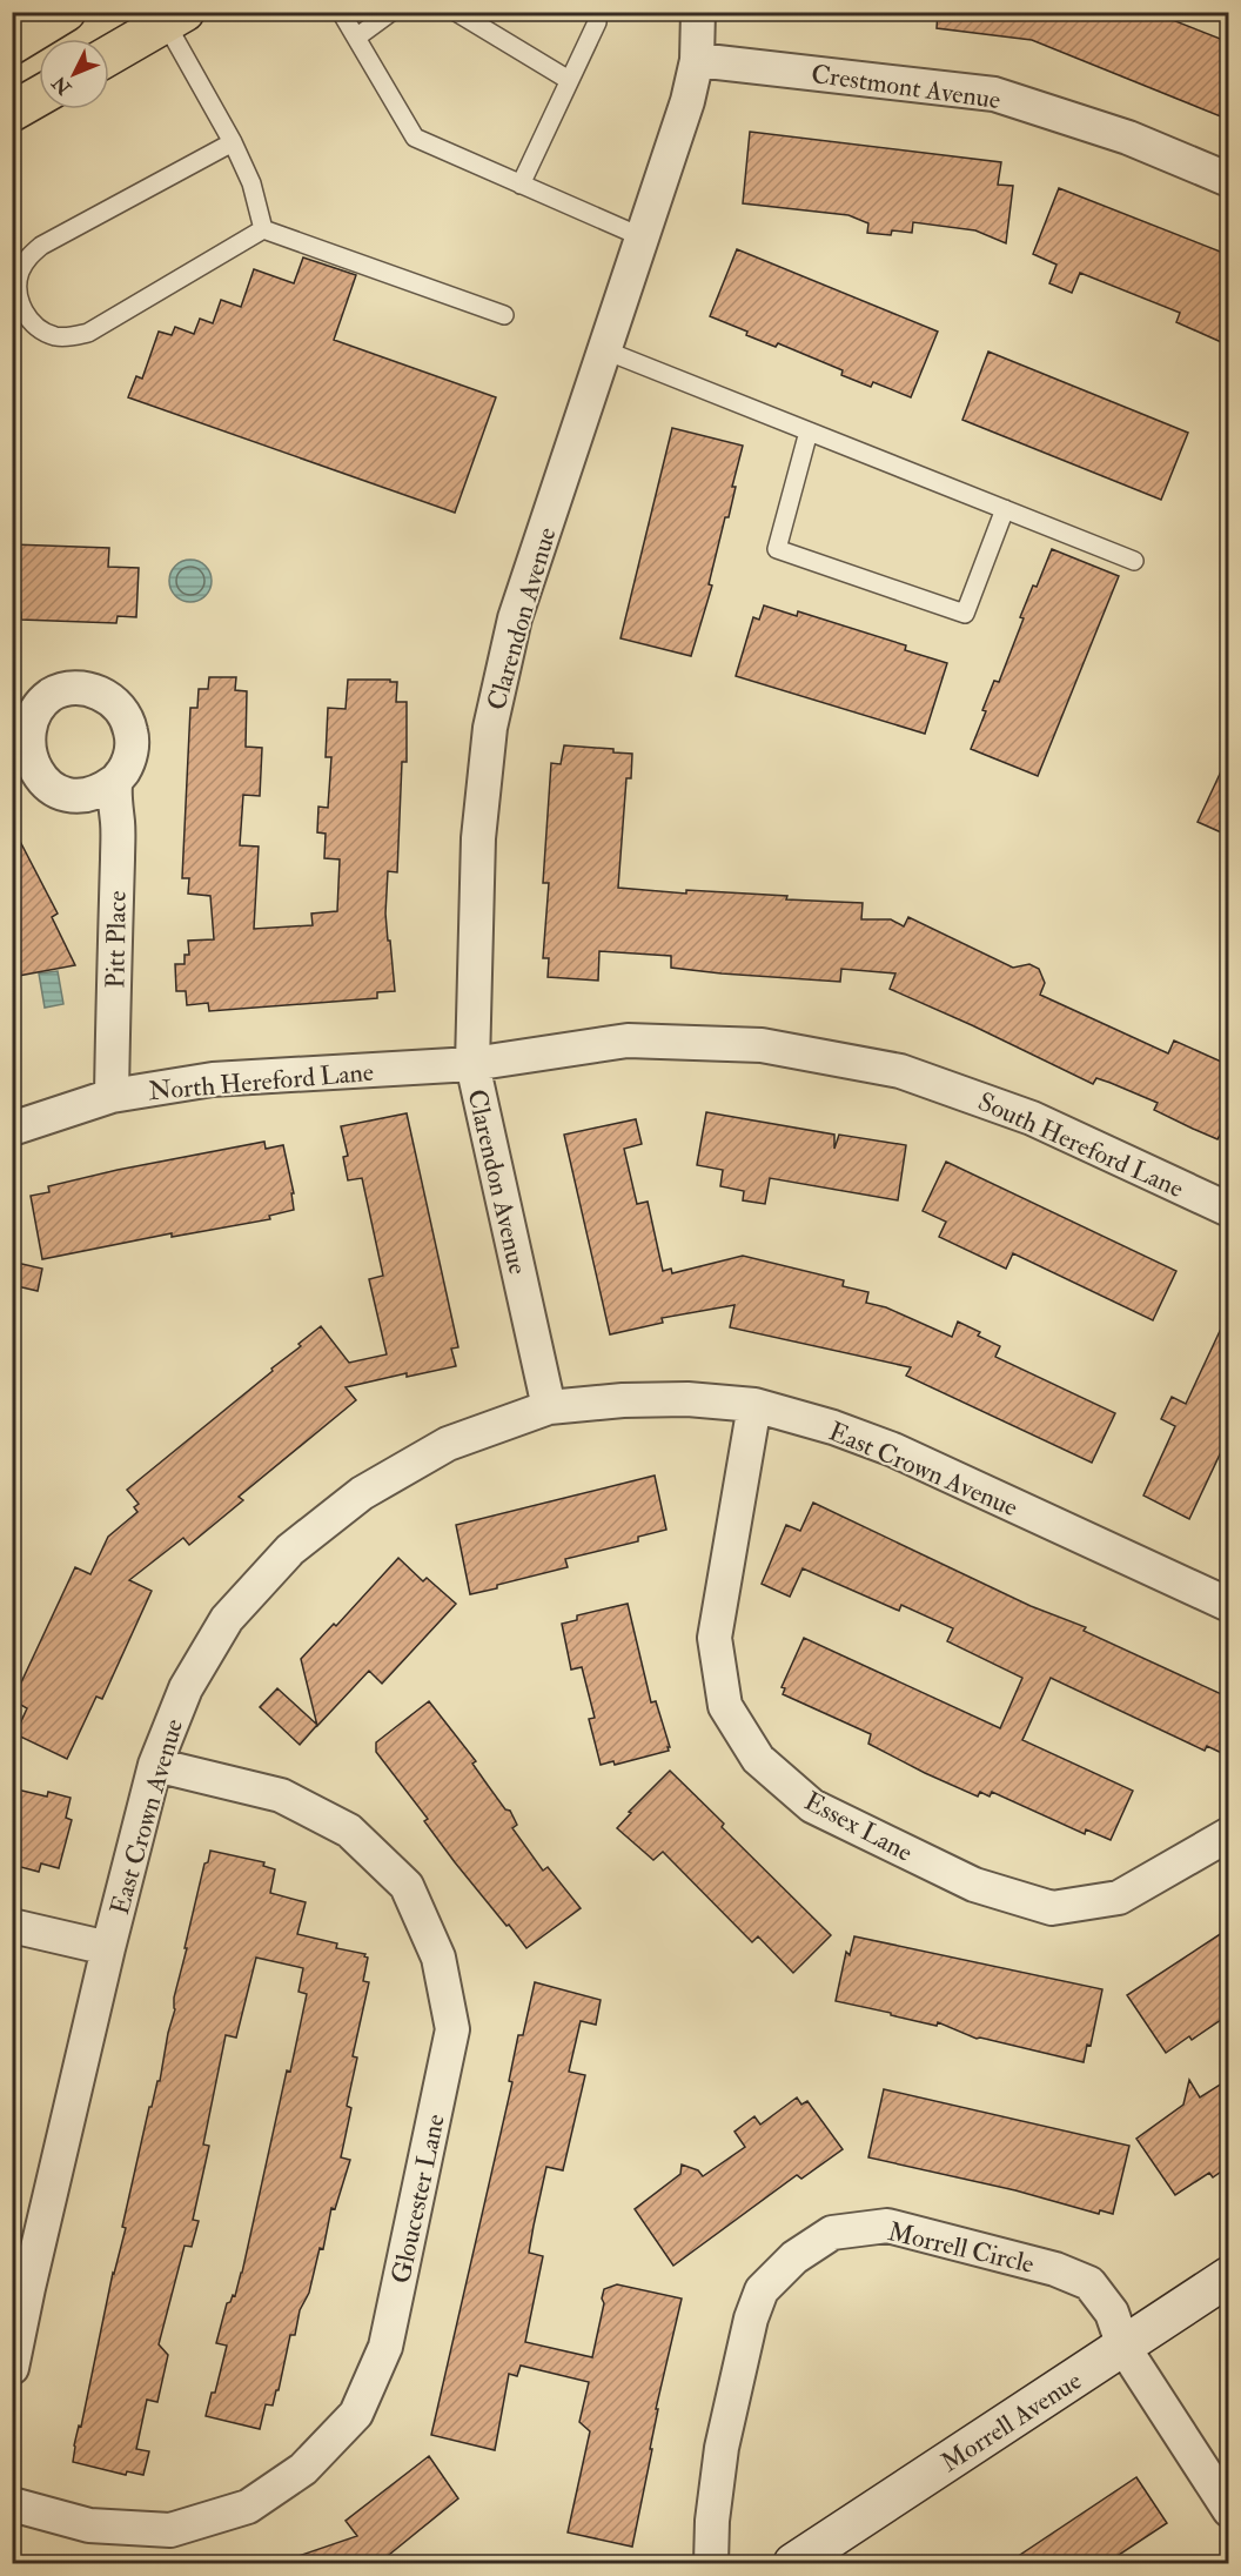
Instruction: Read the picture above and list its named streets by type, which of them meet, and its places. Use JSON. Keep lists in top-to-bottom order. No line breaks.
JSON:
{"streets":{"street":["Crestmont Avenue","Clarendon Avenue","Pitt Place","North Hereford Lane","South Hereford Lane","East Crown Avenue","Essex Lane","Gloucester Lane","Morrell Circle","Morrell Avenue"]},"crossings":[["Crestmont Avenue","Clarendon Avenue"],["Clarendon Avenue","North Hereford Lane"],["Clarendon Avenue","South Hereford Lane"],["Clarendon Avenue","East Crown Avenue"],["Pitt Place","North Hereford Lane"],["North Hereford Lane","South Hereford Lane"],["East Crown Avenue","Essex Lane"],["East Crown Avenue","Gloucester Lane"],["Morrell Circle","Morrell Avenue"]],"north":"bottom left"}
